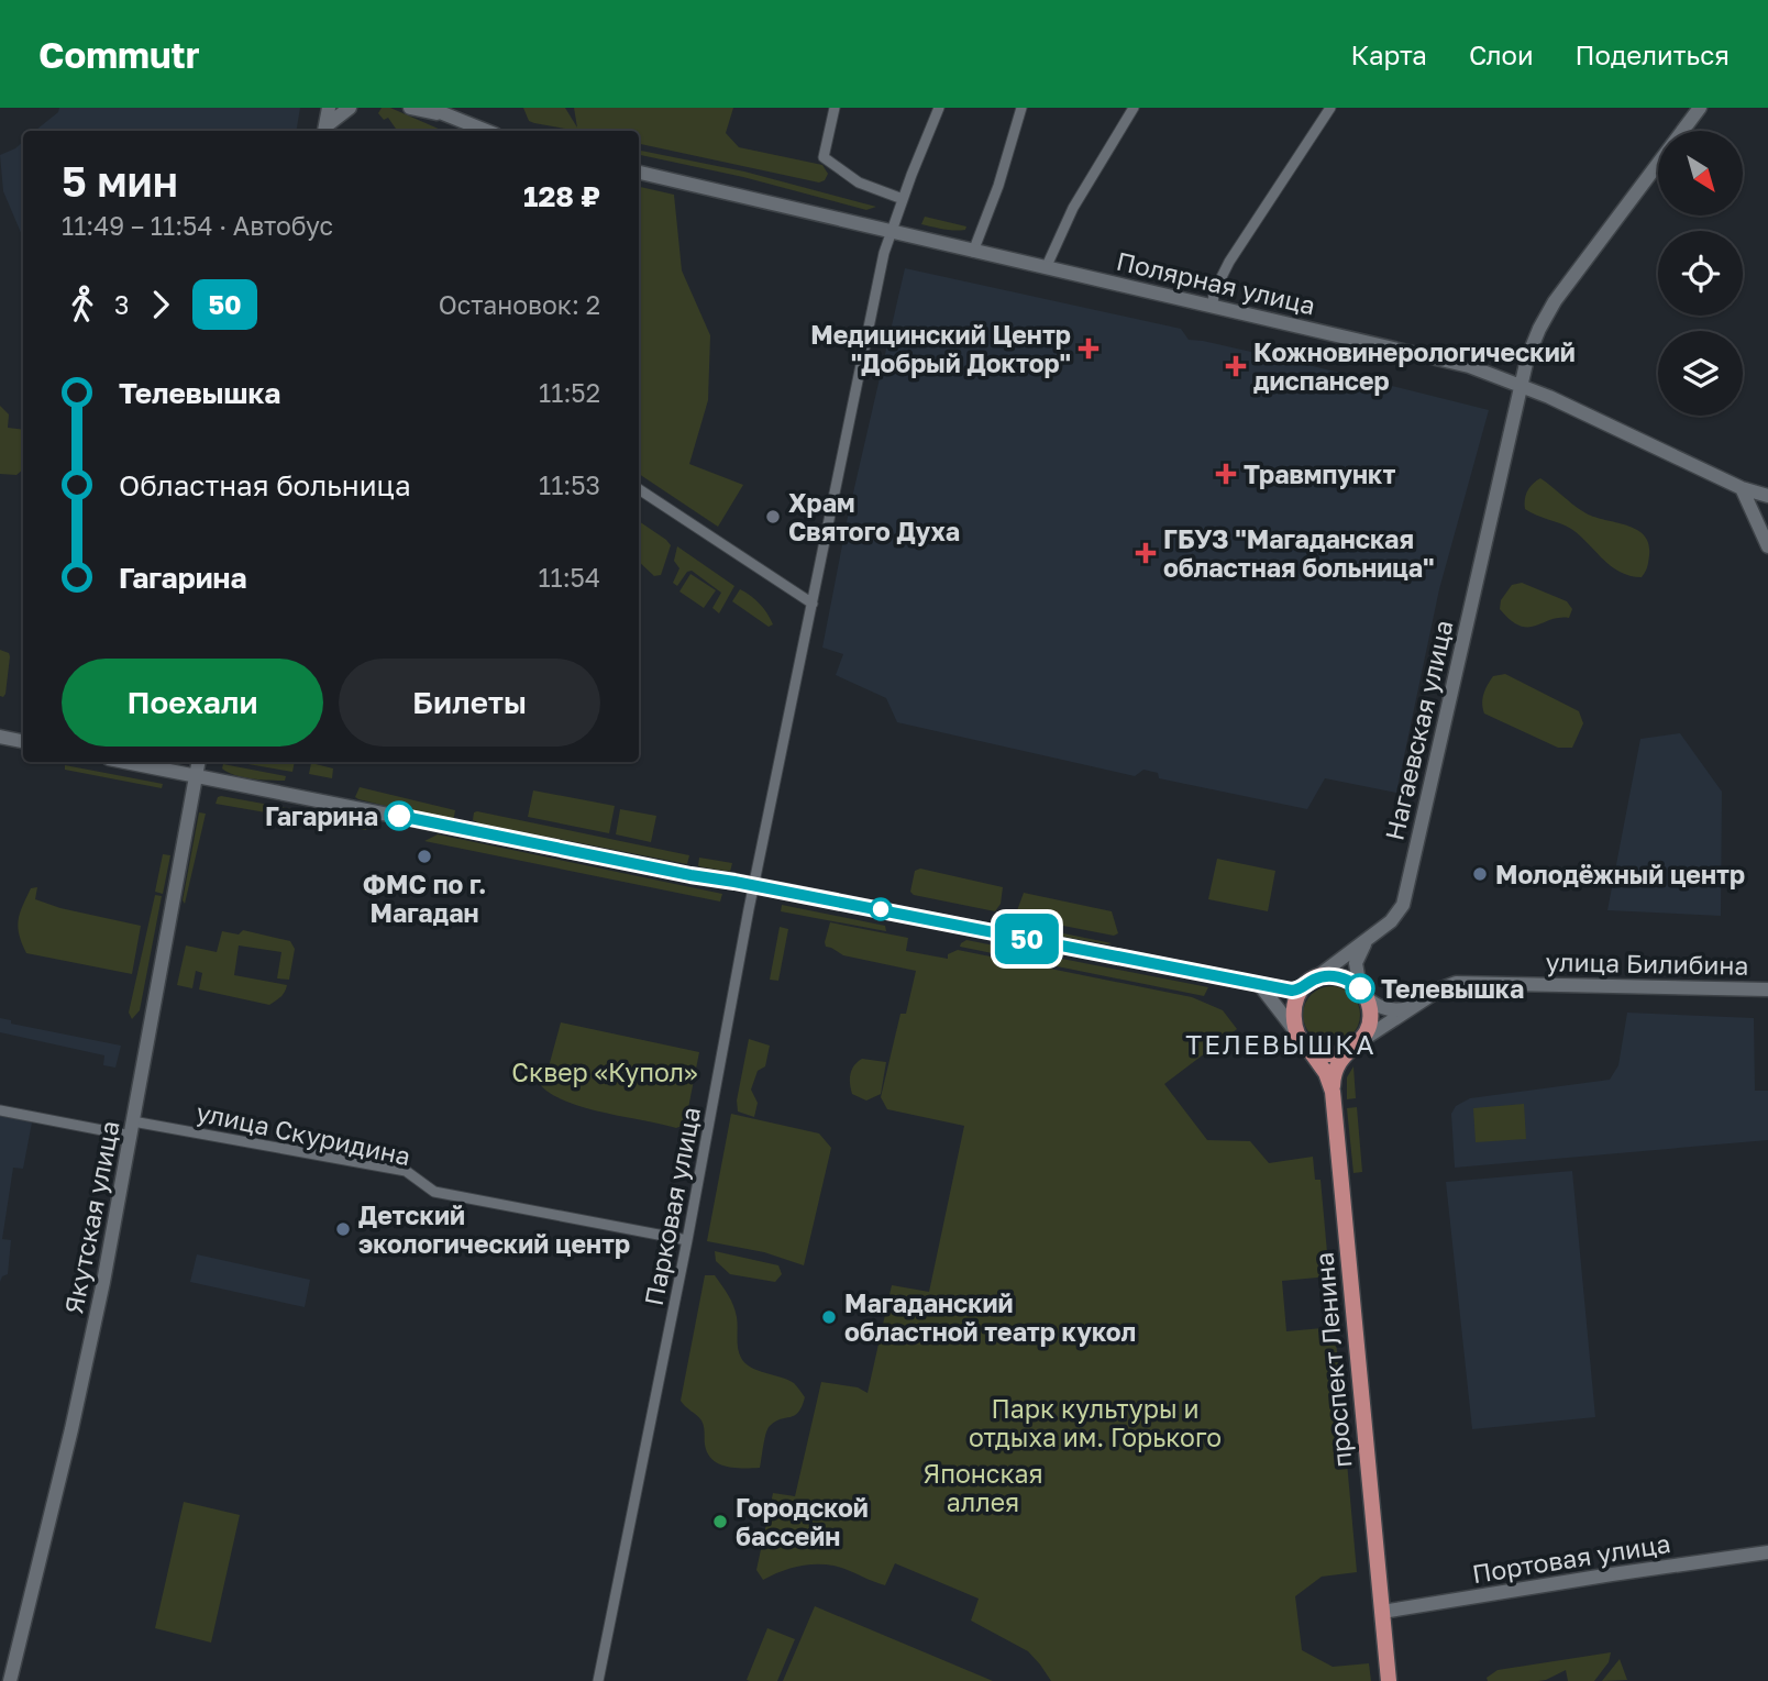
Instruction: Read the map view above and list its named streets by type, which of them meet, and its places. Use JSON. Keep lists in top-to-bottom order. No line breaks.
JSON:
{"streets":{"main road":["Полярная улица","Нагаевская улица","улица Билибина","Якутская улица","проспект Ленина","Портовая улица"],"street":["улица Скуридина","Парковая улица"]},"crossings":[["Полярная улица","Нагаевская улица"],["Полярная улица","Парковая улица"],["Нагаевская улица","улица Билибина"],["Нагаевская улица","проспект Ленина"],["улица Билибина","проспект Ленина"],["улица Скуридина","Парковая улица"],["улица Скуридина","Якутская улица"],["проспект Ленина","Портовая улица"]],"districts":["ТЕЛЕВЫШКА"],"parks":["Сквер «Купол»","Парк культуры и отдыха им. Горького","Японская аллея"],"places":{"health":["Медицинский Центр \"Добрый Доктор\"","Кожновинерологический диспансер","Травмпункт","ГБУЗ \"Магаданская областная больница\""],"other":["Храм Святого Духа","Гагарина","ФМС по г. Магадан","Молодёжный центр","Телевышка","Детский экологический центр","Магаданский областной театр кукол","Городской бассейн"]},"lines":["bus line 50"],"north":"bottom right","page":{"header":"Commutr","nav":["Карта","Слои","Поделиться"],"on_map":"50","heading":["5 мин","11:49 – 11:54 · Автобус","128 ₽"],"legs":["3","50","Остановок: 2"],"list":[{"name":"Телевышка","value":"11:52"},{"name":"Областная больница","value":"11:53"},{"name":"Гагарина","value":"11:54"}],"buttons":["Поехали","Билеты"]}}
